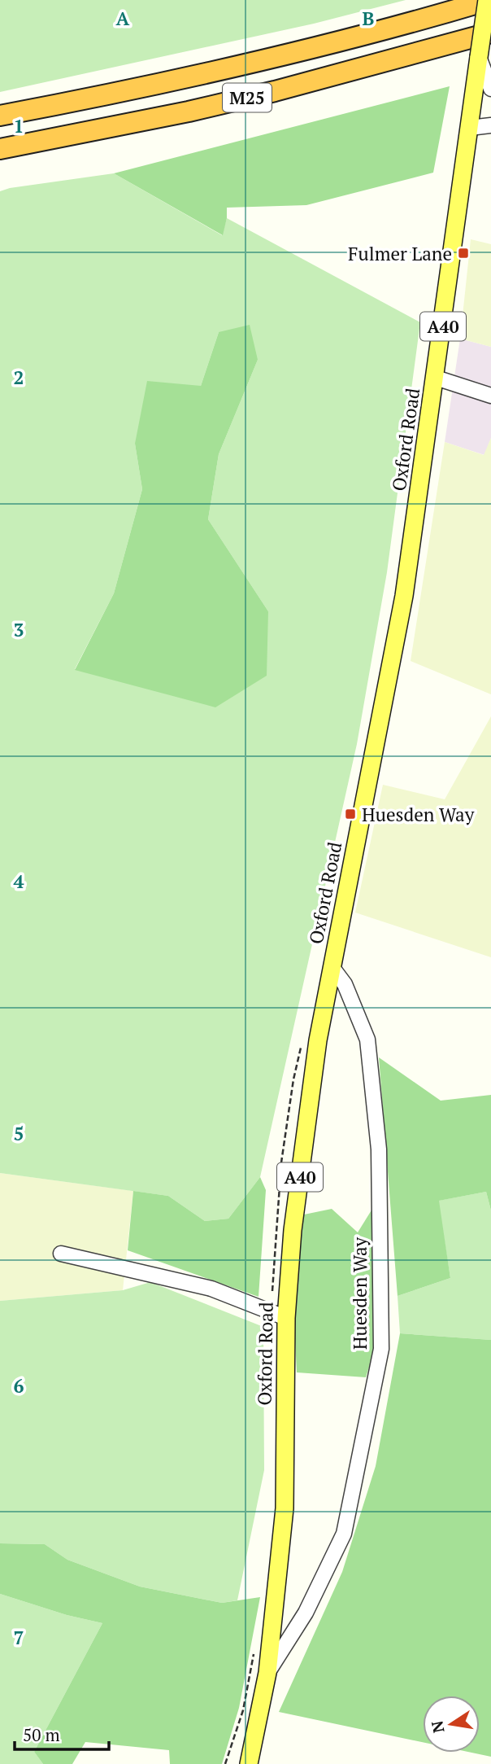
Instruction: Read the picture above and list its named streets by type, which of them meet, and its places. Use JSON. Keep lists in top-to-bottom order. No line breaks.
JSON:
{"streets":{"highway":["M25"],"main road":["A40","Oxford Road"],"street":["Huesden Way"]},"crossings":[["M25","Oxford Road"],["Oxford Road","Huesden Way"]],"places":{"transit":["Fulmer Lane","Huesden Way"]},"scale_bar":"50 m","north":"left","grid":{"columns":["A","B"],"rows":["1","2","3","4","5","6","7"]}}
